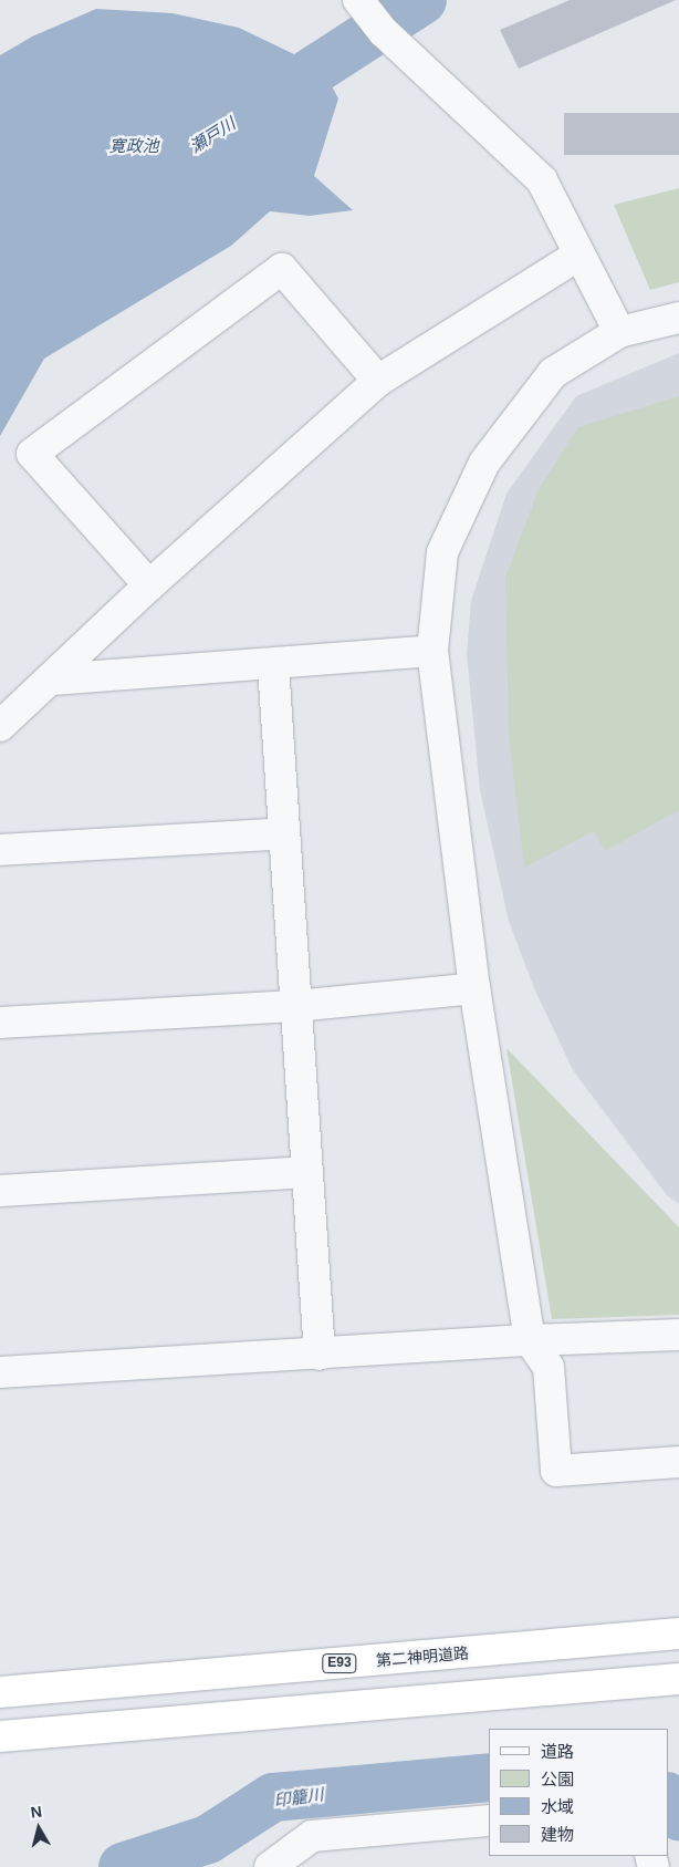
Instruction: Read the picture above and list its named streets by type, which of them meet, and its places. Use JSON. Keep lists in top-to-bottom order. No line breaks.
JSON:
{"streets":{"highway":["第二神明道路","E93"]},"water":["瀬戸川","寛政池","印籠川"],"legend":["道路","公園","水域","建物"],"north":"top"}
